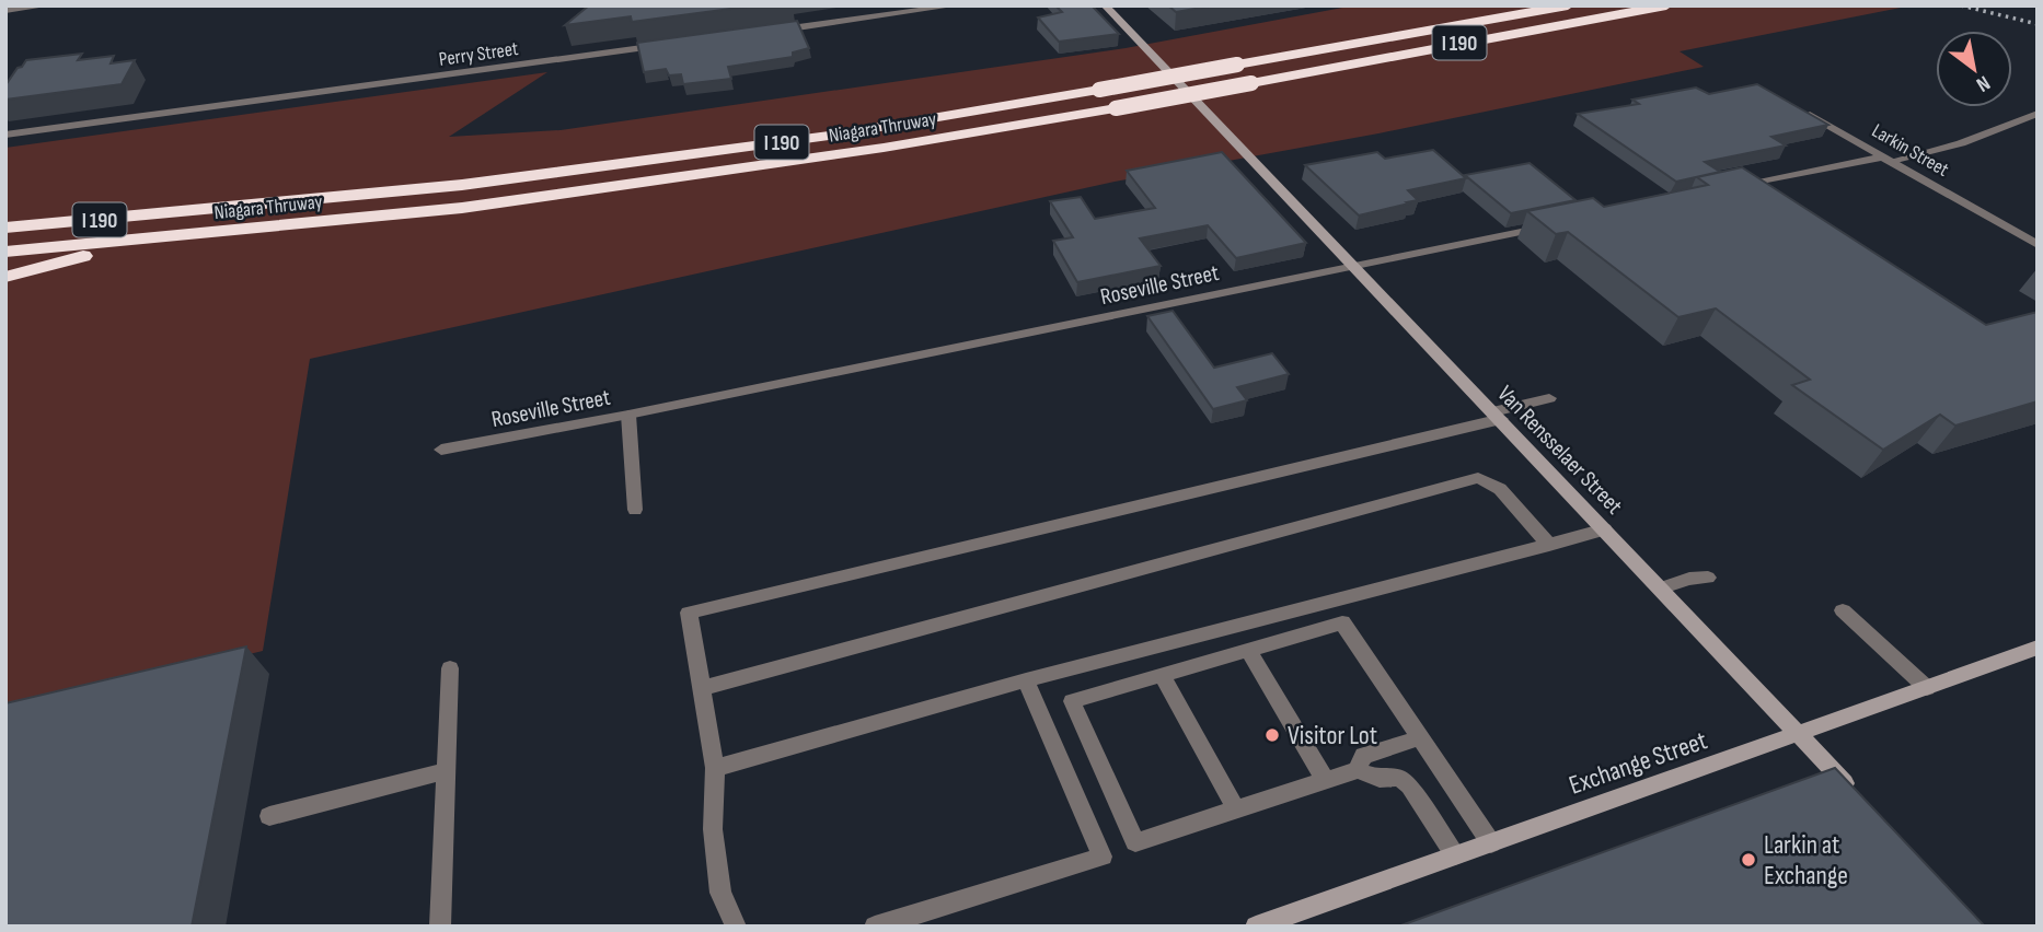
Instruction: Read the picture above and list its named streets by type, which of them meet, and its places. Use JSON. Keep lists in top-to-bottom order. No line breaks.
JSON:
{"streets":{"highway":["I 190","Niagara Thruway"],"street":["Perry Street","Larkin Street","Roseville Street","Van Rensselaer Street","Exchange Street"]},"crossings":[["Roseville Street","Van Rensselaer Street"],["Van Rensselaer Street","Exchange Street"]],"places":["Visitor Lot","Larkin at Exchange"],"north":"bottom right"}
